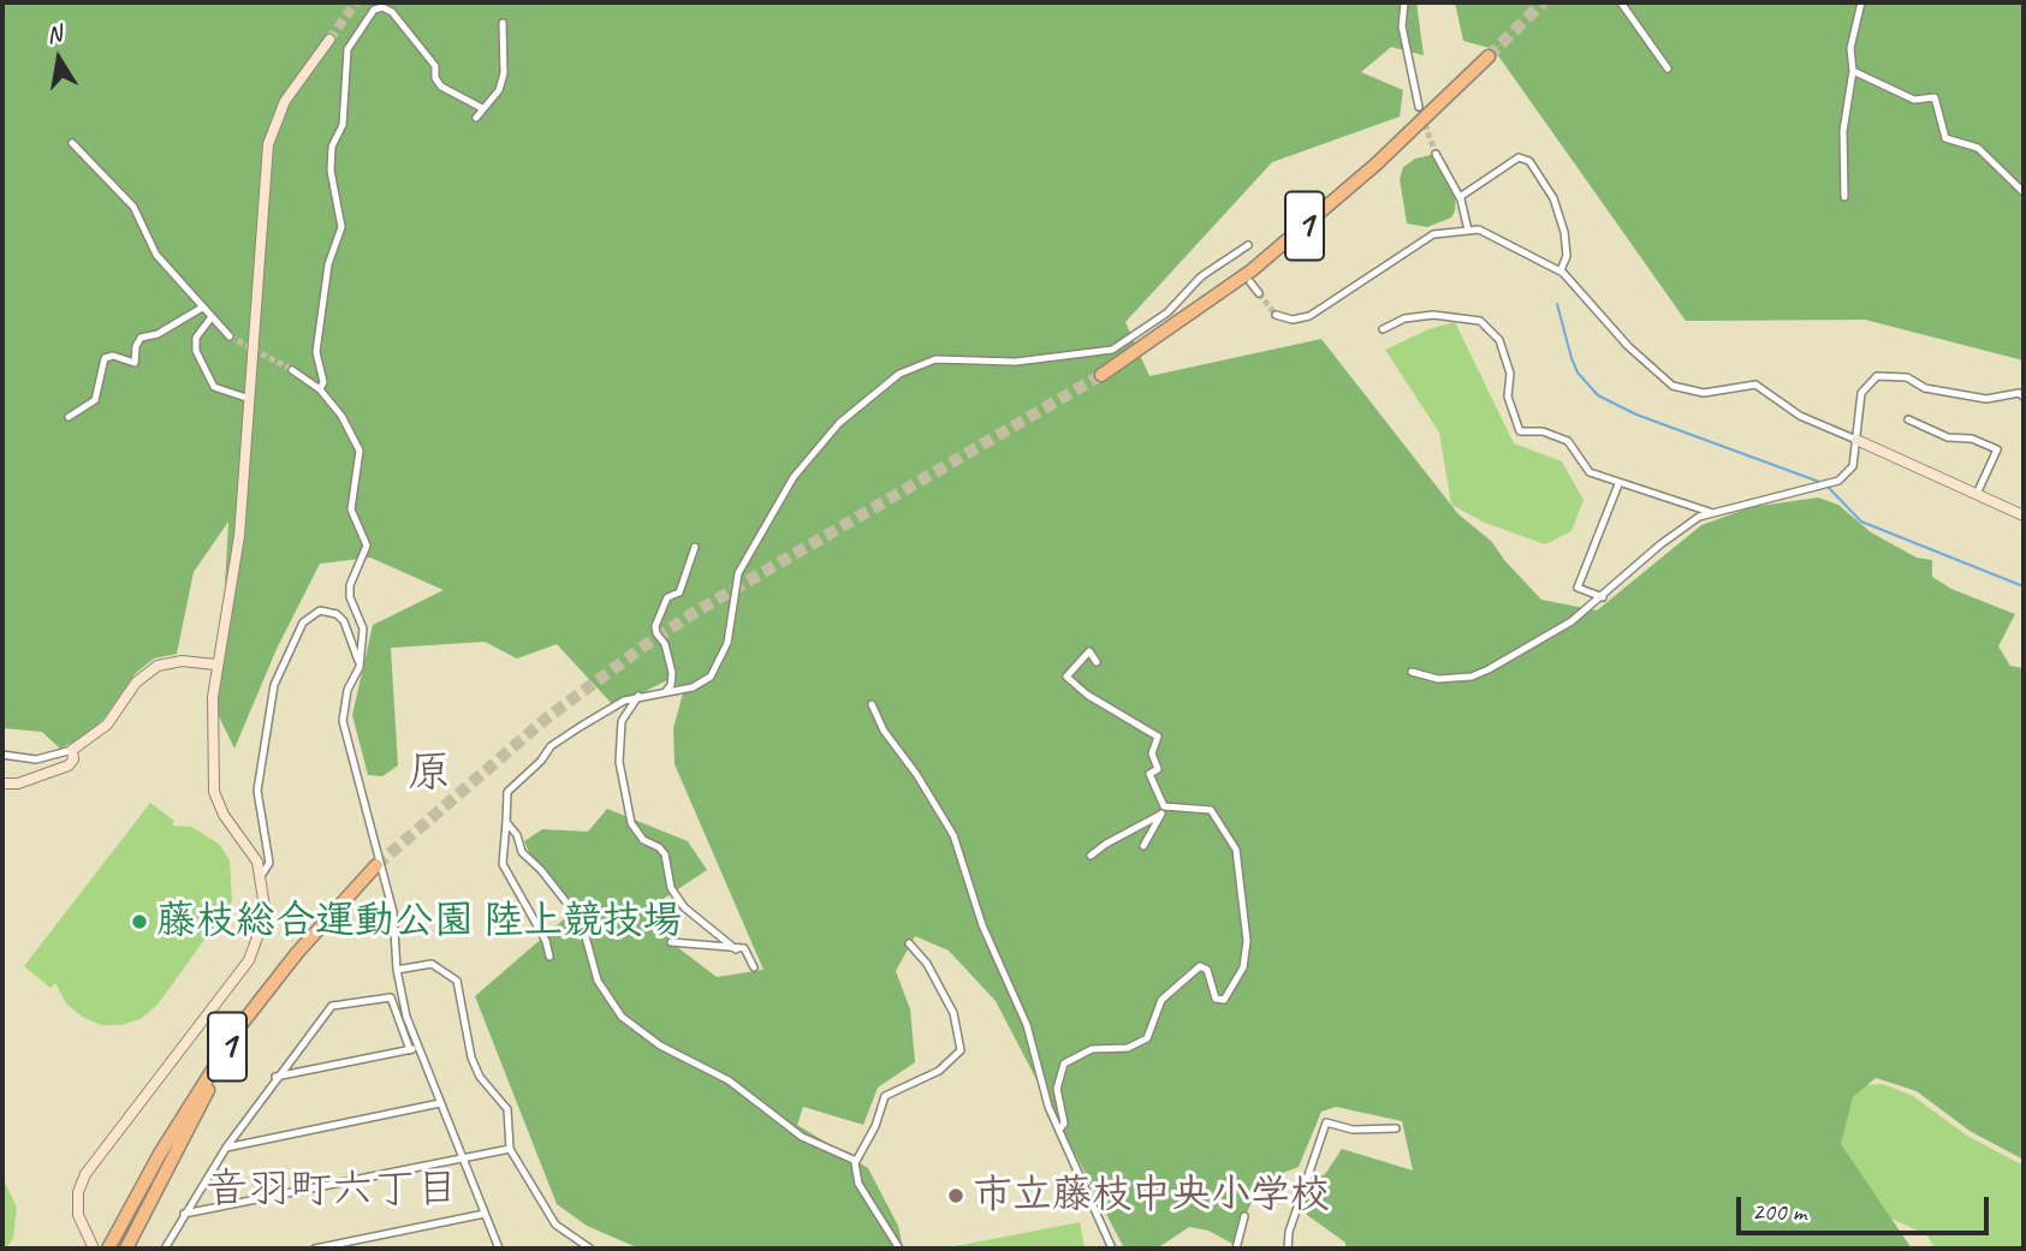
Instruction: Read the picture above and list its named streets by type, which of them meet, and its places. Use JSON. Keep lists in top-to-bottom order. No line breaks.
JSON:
{"streets":{"highway":["1"]},"districts":["原","音羽町六丁目"],"places":["藤枝総合運動公園 陸上競技場","市立藤枝中央小学校"],"scale_bar":"200 m","north":"top"}
